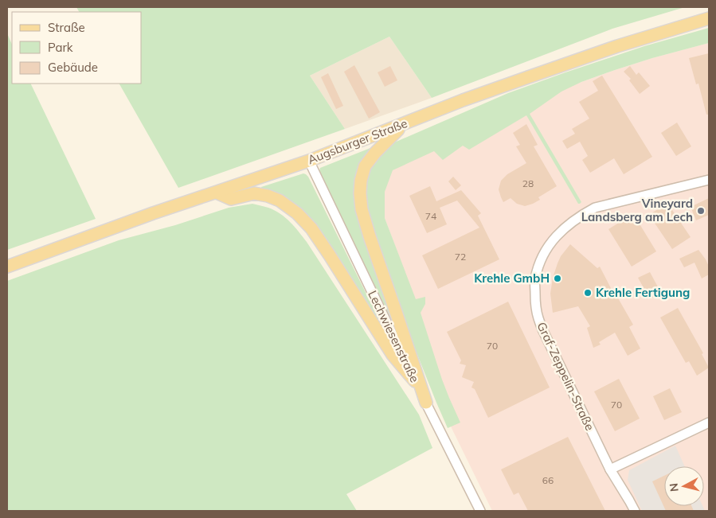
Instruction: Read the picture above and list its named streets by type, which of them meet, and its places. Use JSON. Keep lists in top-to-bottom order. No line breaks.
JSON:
{"streets":{"main road":["Augsburger Straße"],"street":["Lechwiesenstraße","Graf-Zeppelin-Straße"]},"crossings":[["Augsburger Straße","Lechwiesenstraße"]],"places":["Vineyard Landsberg am Lech","Krehle GmbH","Krehle Fertigung"],"house_numbers":["28","74","72","70","70","66"],"legend":["Straße","Park","Gebäude"],"north":"left"}
